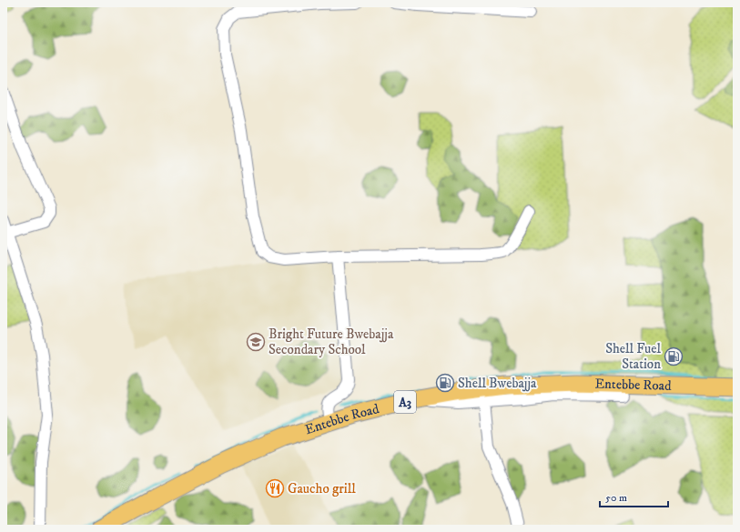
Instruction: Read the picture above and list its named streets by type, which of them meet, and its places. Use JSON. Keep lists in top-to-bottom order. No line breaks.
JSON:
{"streets":{"main road":["Entebbe Road","A3"]},"places":{"school or university":["Bright Future Bwebajja Secondary School"],"fuel station":["Shell Fuel Station","Shell Bwebajja"],"restaurant":["Gaucho grill"]},"scale_bar":"50 m"}
